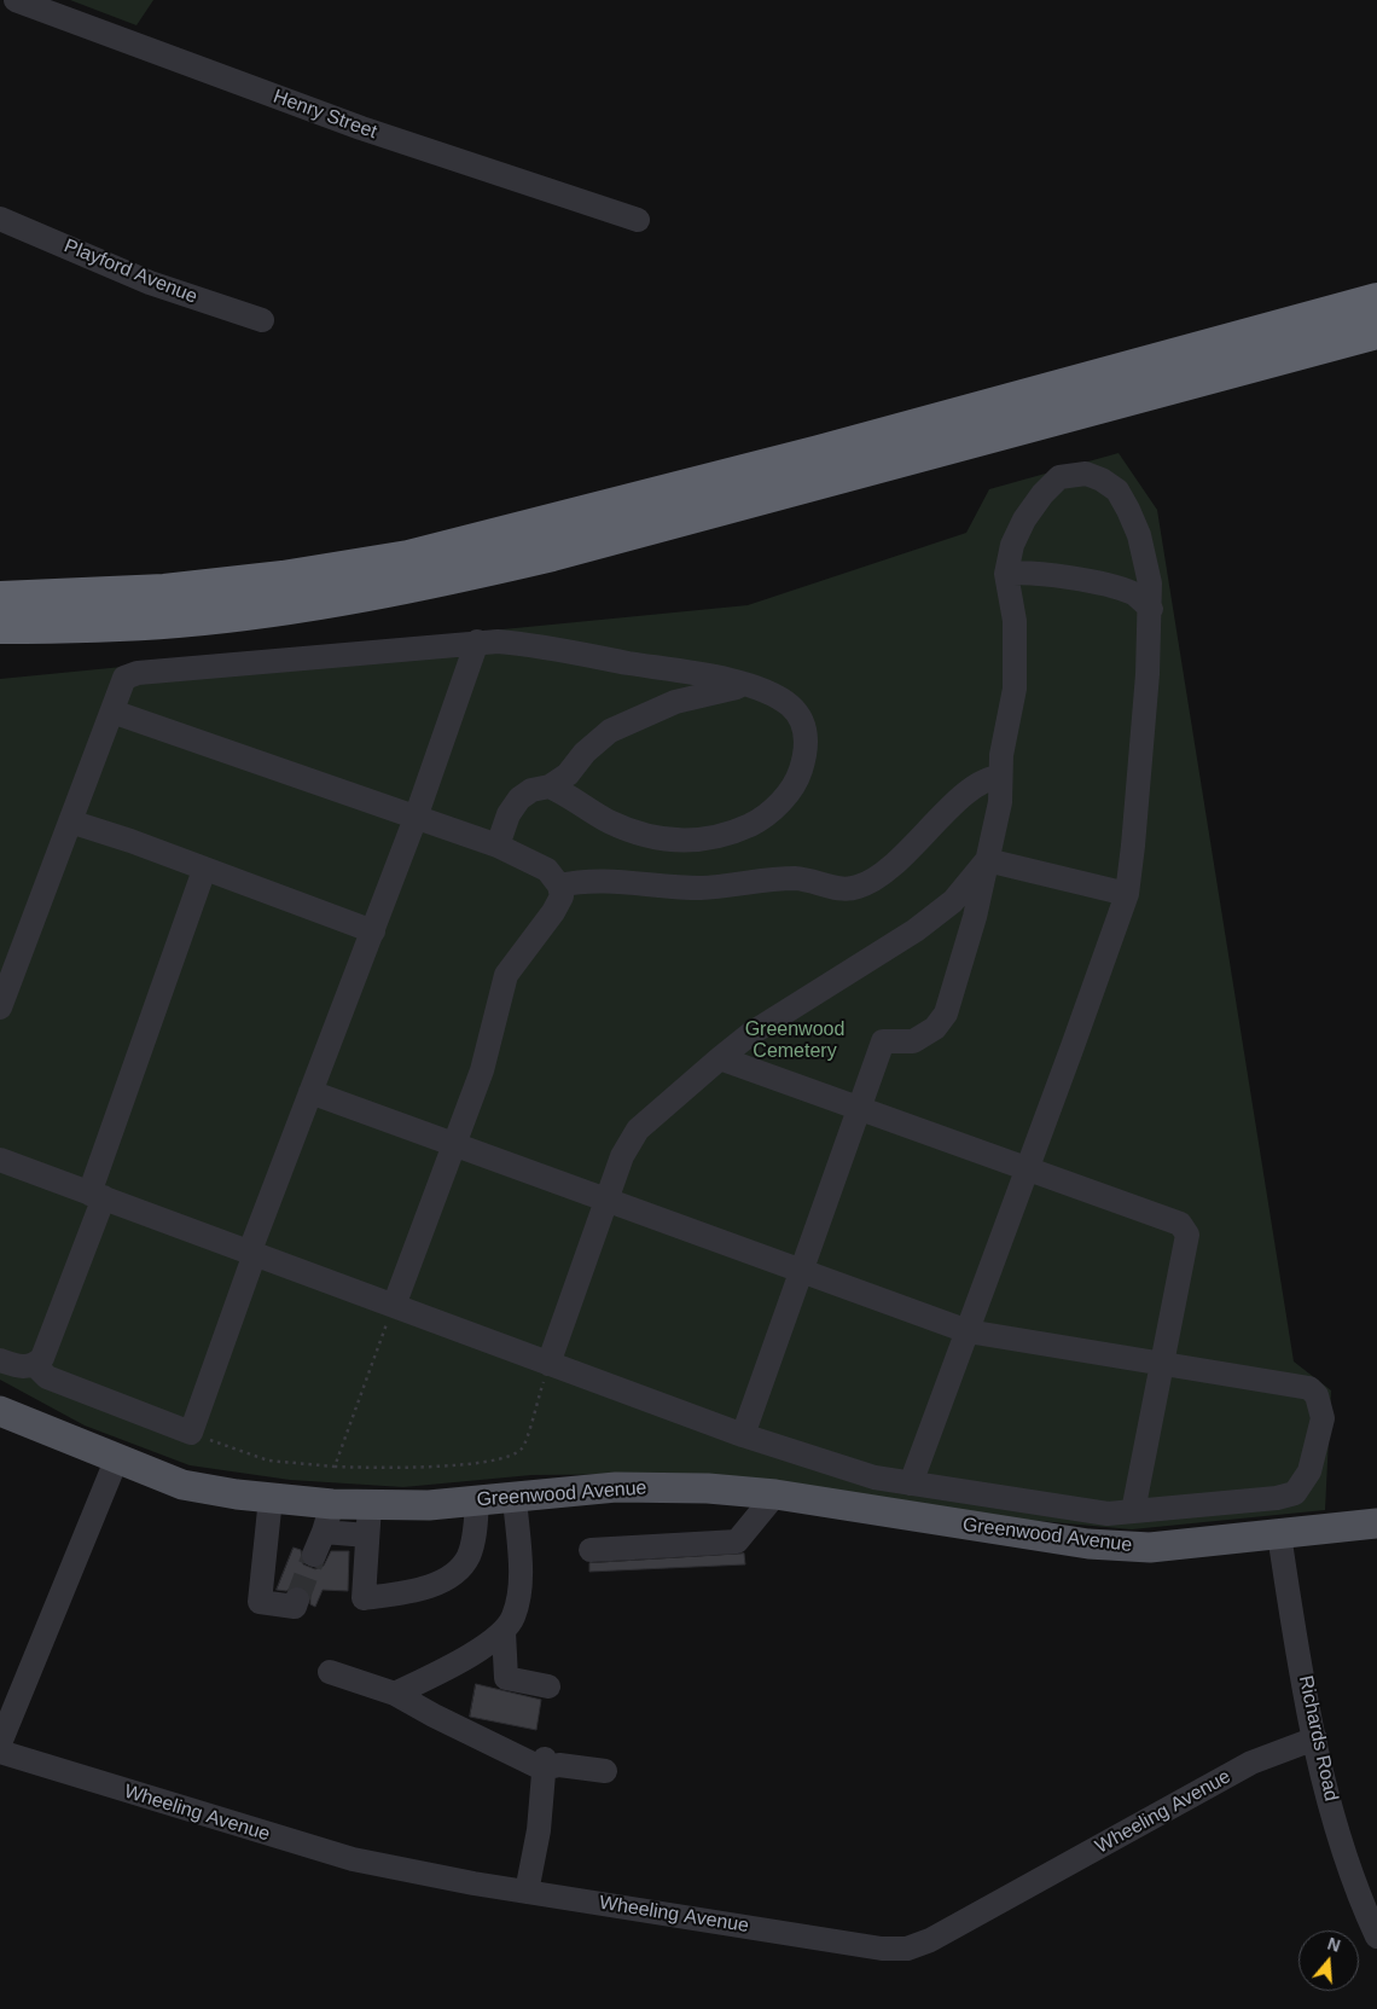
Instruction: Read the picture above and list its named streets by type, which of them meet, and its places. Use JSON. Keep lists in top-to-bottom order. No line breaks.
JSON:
{"streets":{"main road":["Greenwood Avenue"],"street":["Henry Street","Playford Avenue","Richards Road","Wheeling Avenue"]},"crossings":[["Greenwood Avenue","Richards Road"],["Richards Road","Wheeling Avenue"]],"parks":["Greenwood Cemetery"],"north":"top"}
